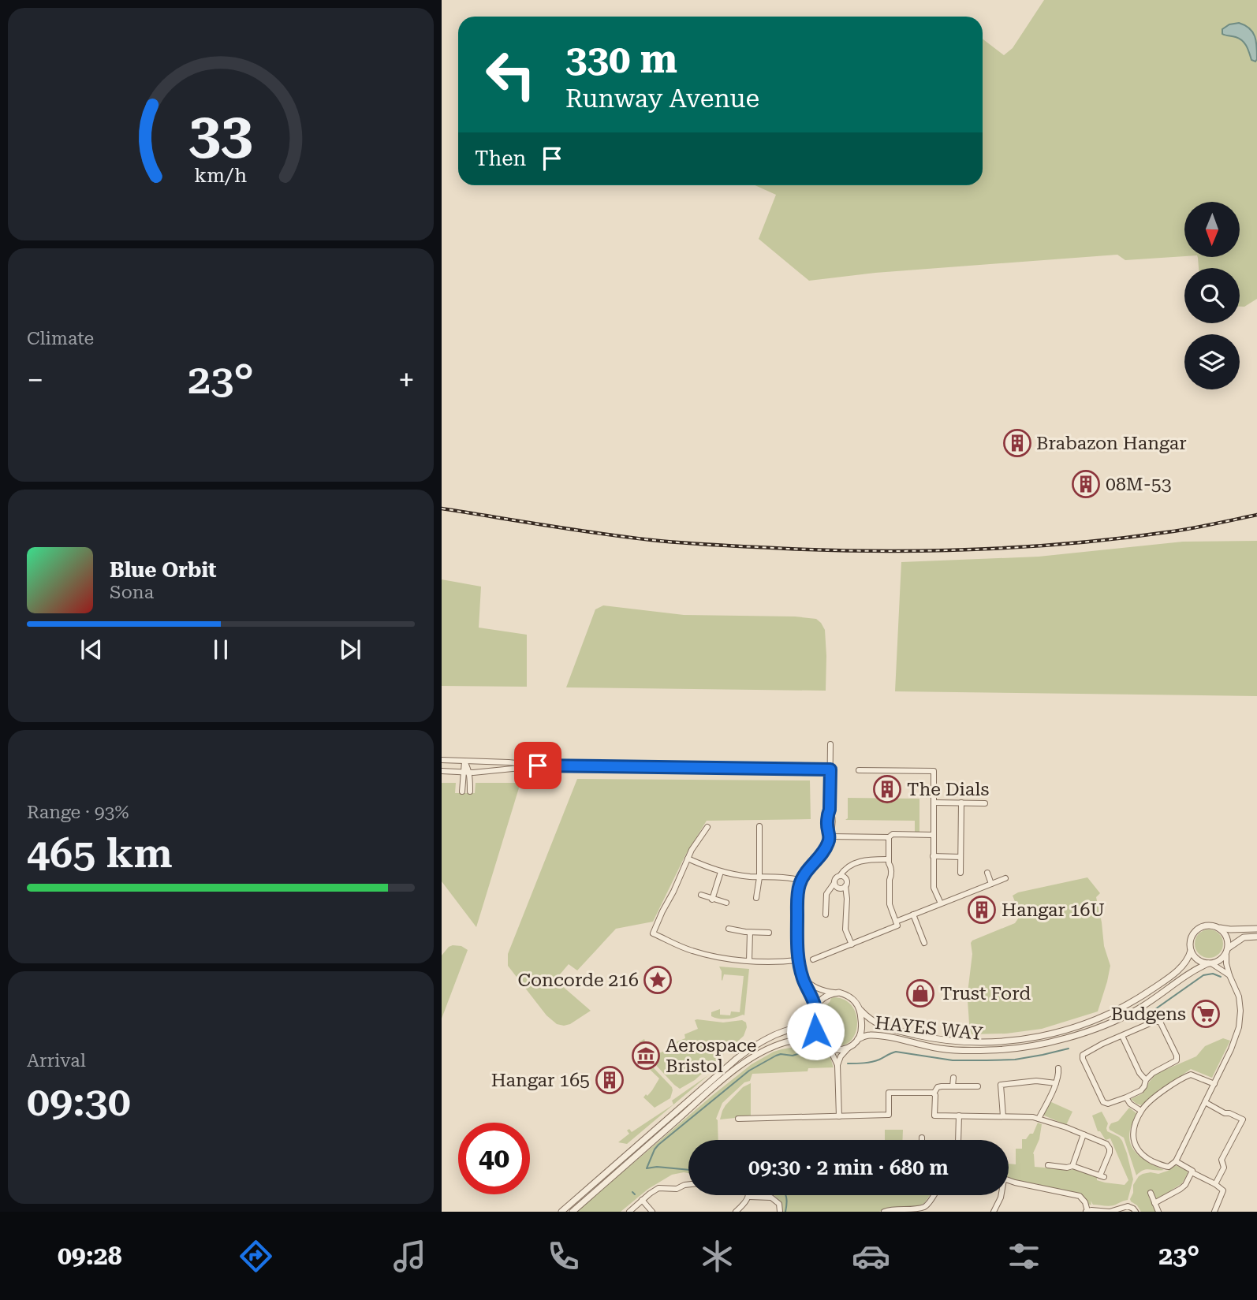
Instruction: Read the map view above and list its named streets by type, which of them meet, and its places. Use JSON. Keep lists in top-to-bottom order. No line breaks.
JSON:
{"streets":{"street":["HAYES WAY"]},"places":{"building":["Brabazon Hangar","08M-53","The Dials","Hangar 16U","Hangar 165"],"place":["Concorde 216"],"shop":["Trust Ford"],"supermarket":["Budgens"],"museum":["Aerospace Bristol"]},"north":"bottom","page":{"turn":["330 m","Runway Avenue"],"then":"Then","tile":["Climate",["Range · 93%","465 km"],["Arrival","09:30"]],"heat":["−","23°","+"],"song":["Blue Orbit","Sona"],"limit":"40","trip":"09:30 · 2 min · 680 m","tabs":["09:28","23°"],"gauge":["33","km/h"]}}
